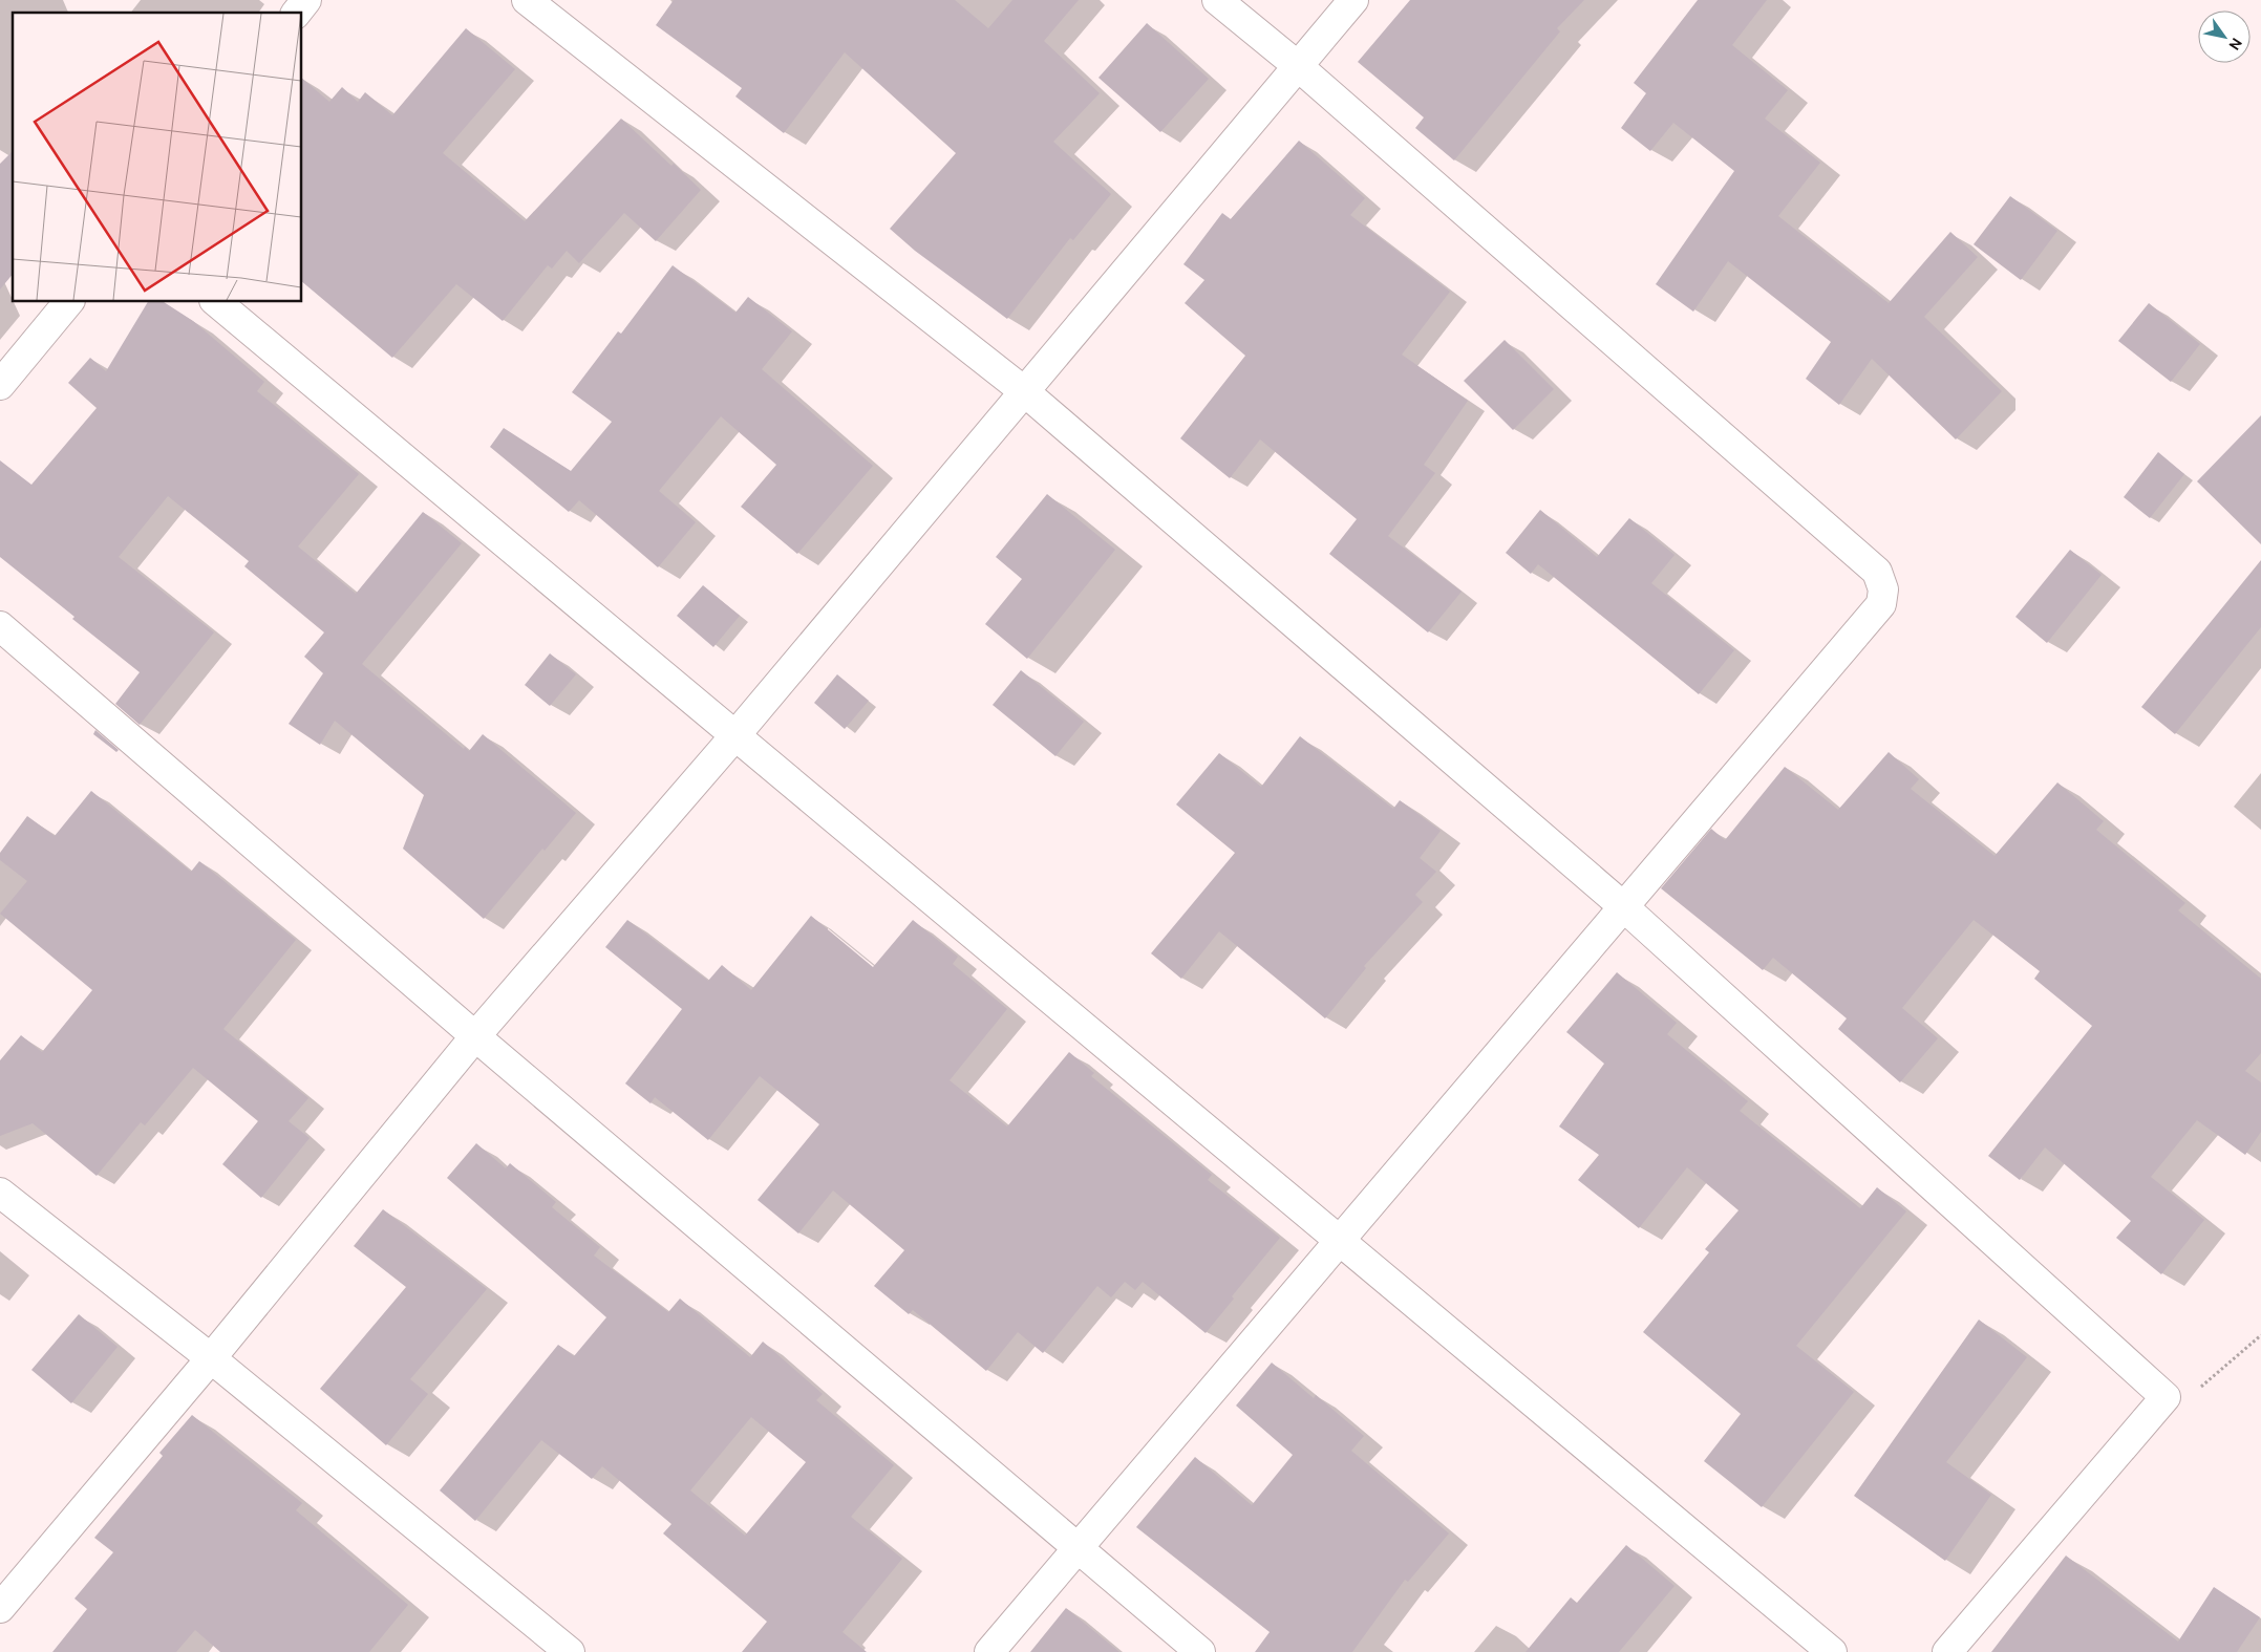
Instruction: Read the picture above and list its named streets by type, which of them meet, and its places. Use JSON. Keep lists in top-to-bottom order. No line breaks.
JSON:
{"north":"bottom right"}
